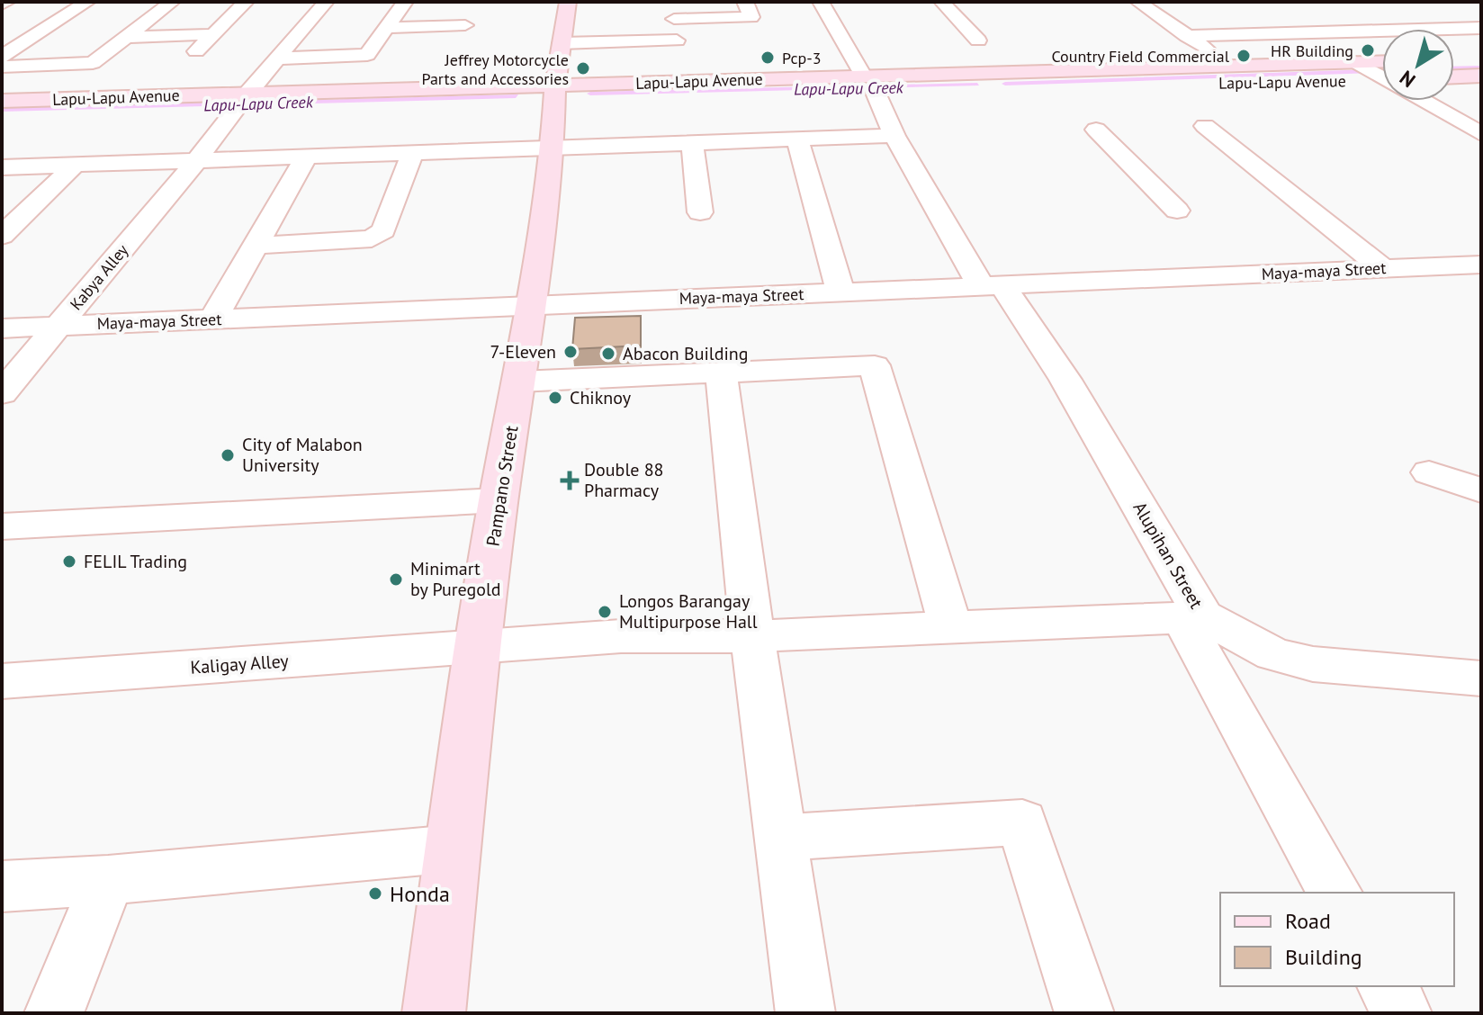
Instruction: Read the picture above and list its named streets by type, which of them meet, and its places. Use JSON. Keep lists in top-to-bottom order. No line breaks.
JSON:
{"streets":{"main road":["Lapu-Lapu Avenue","Pampano Street"],"street":["Maya-maya Street","Kabya Alley","Alupihan Street","Kaligay Alley"]},"crossings":[["Lapu-Lapu Avenue","Kabya Alley"],["Lapu-Lapu Avenue","Pampano Street"],["Lapu-Lapu Avenue","Alupihan Street"],["Maya-maya Street","Kabya Alley"],["Maya-maya Street","Pampano Street"],["Maya-maya Street","Alupihan Street"],["Pampano Street","Kaligay Alley"],["Alupihan Street","Kaligay Alley"]],"water":["Lapu-Lapu Creek"],"places":{"other":["HR Building","Country Field Commercial","Pcp-3","Jeffrey Motorcycle Parts and Accessories","7-Eleven","Abacon Building","Chiknoy","City of Malabon University","FELIL Trading","Minimart by Puregold","Longos Barangay Multipurpose Hall","Honda"],"health":["Double 88 Pharmacy"]},"legend":["Road","Building"],"north":"bottom left"}
